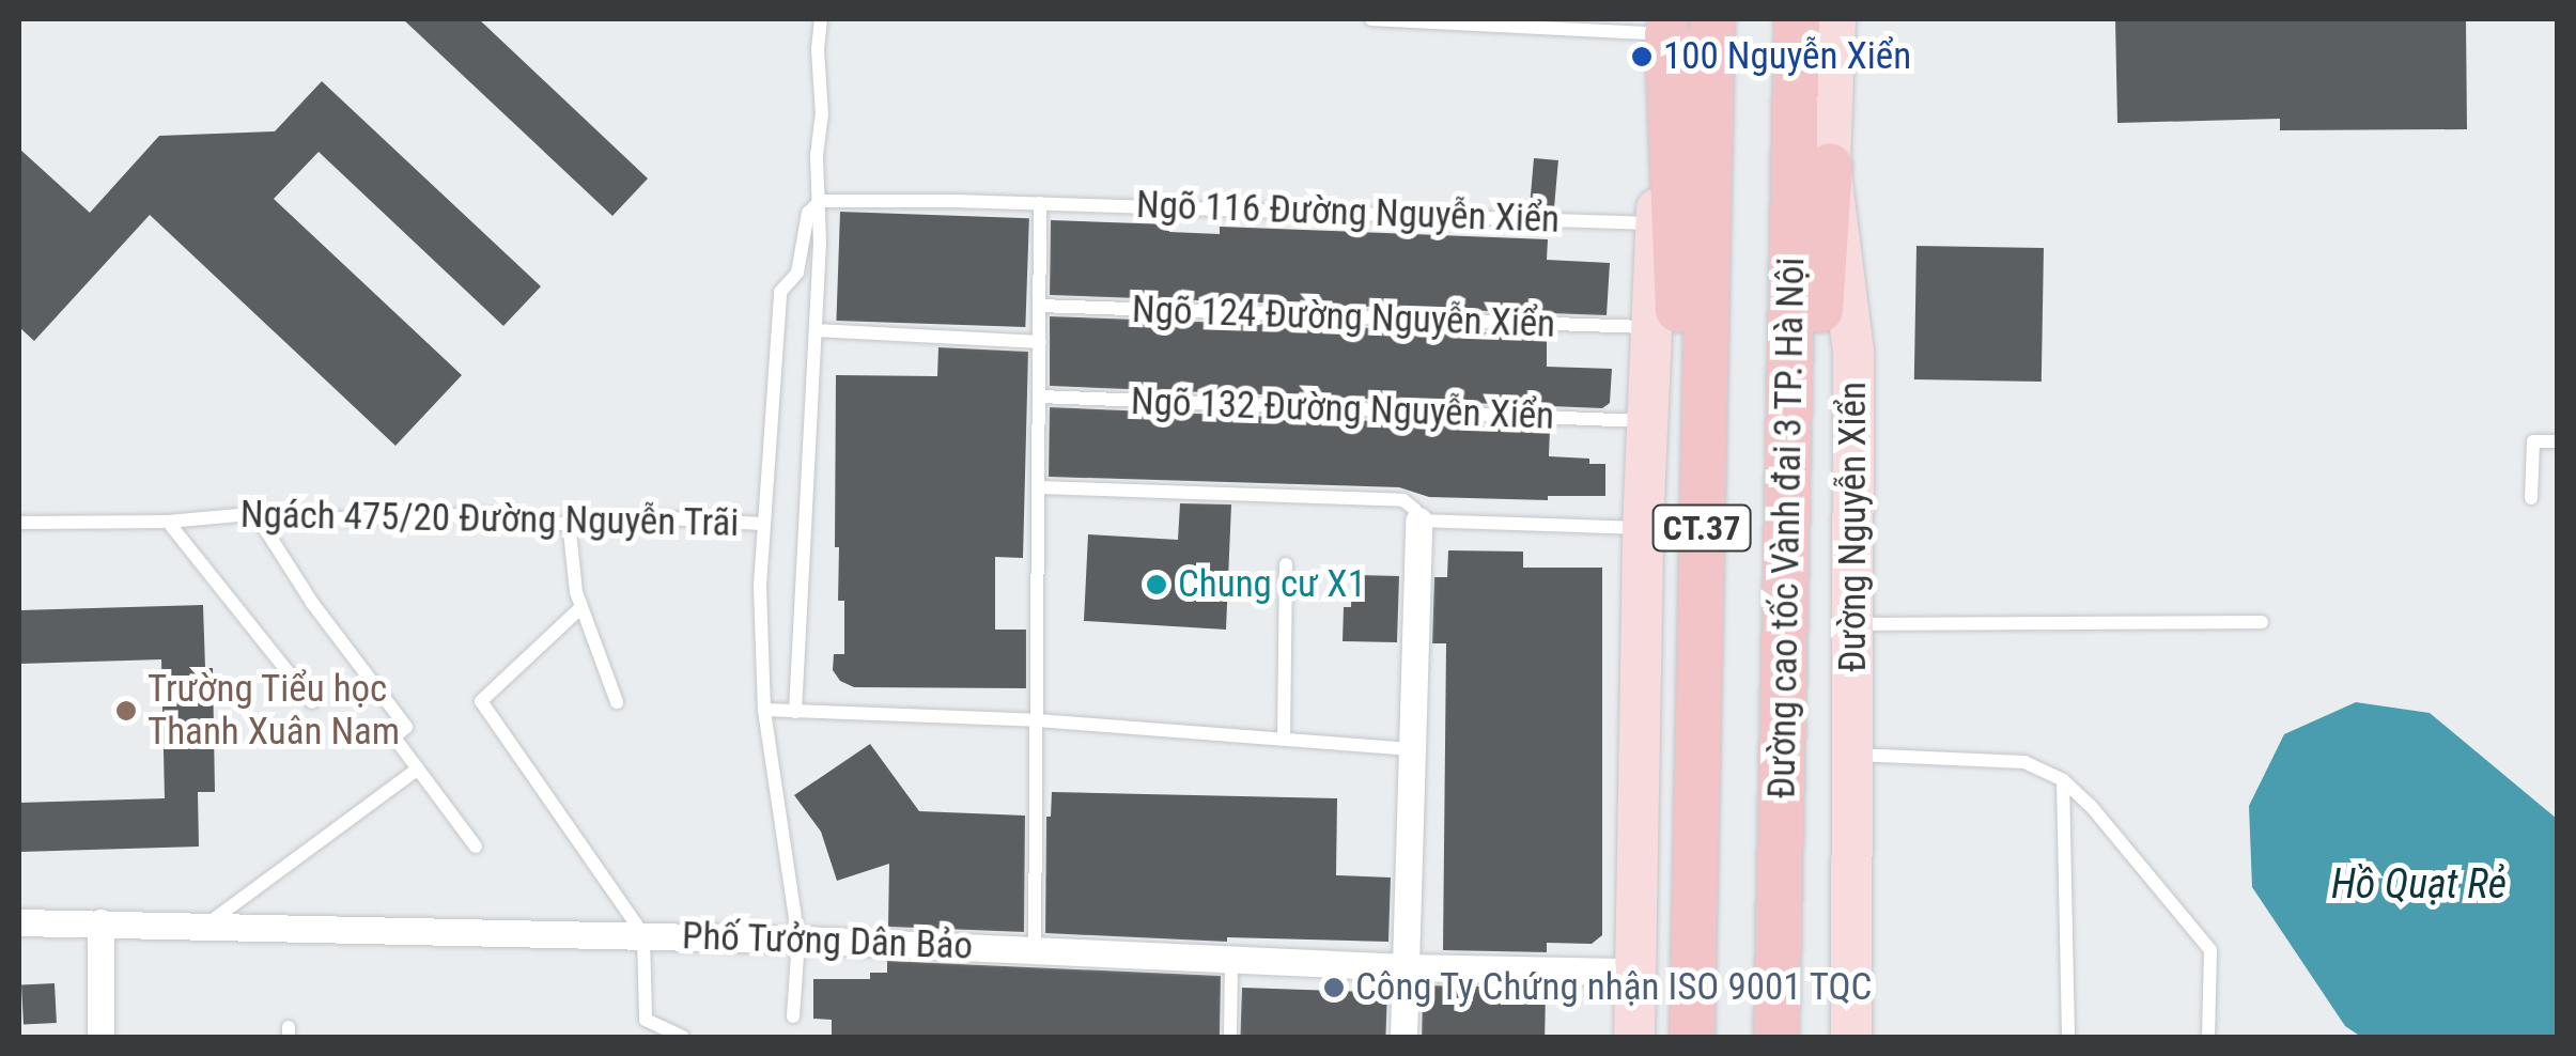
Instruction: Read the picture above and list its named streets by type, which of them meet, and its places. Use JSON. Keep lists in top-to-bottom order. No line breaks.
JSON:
{"streets":{"highway":["CT.37","Đường cao tốc Vành đai 3 TP. Hà Nội"],"main road":["Đường Nguyễn Xiển"],"street":["Phố Tưởng Dân Bảo"],"lane":["Ngõ 116 Đường Nguyễn Xiển","Ngõ 124 Đường Nguyễn Xiển","Ngõ 132 Đường Nguyễn Xiển","Ngách 475/20 Đường Nguyễn Trãi"]},"crossings":[["Ngõ 116 Đường Nguyễn Xiển","Ngách 475/20 Đường Nguyễn Trãi"]],"water":["Hồ Quạt Rẻ"],"places":["100 Nguyễn Xiển","Chung cư X1","Trường Tiểu học Thanh Xuân Nam","Công Ty Chứng nhận ISO 9001 TQC"]}
